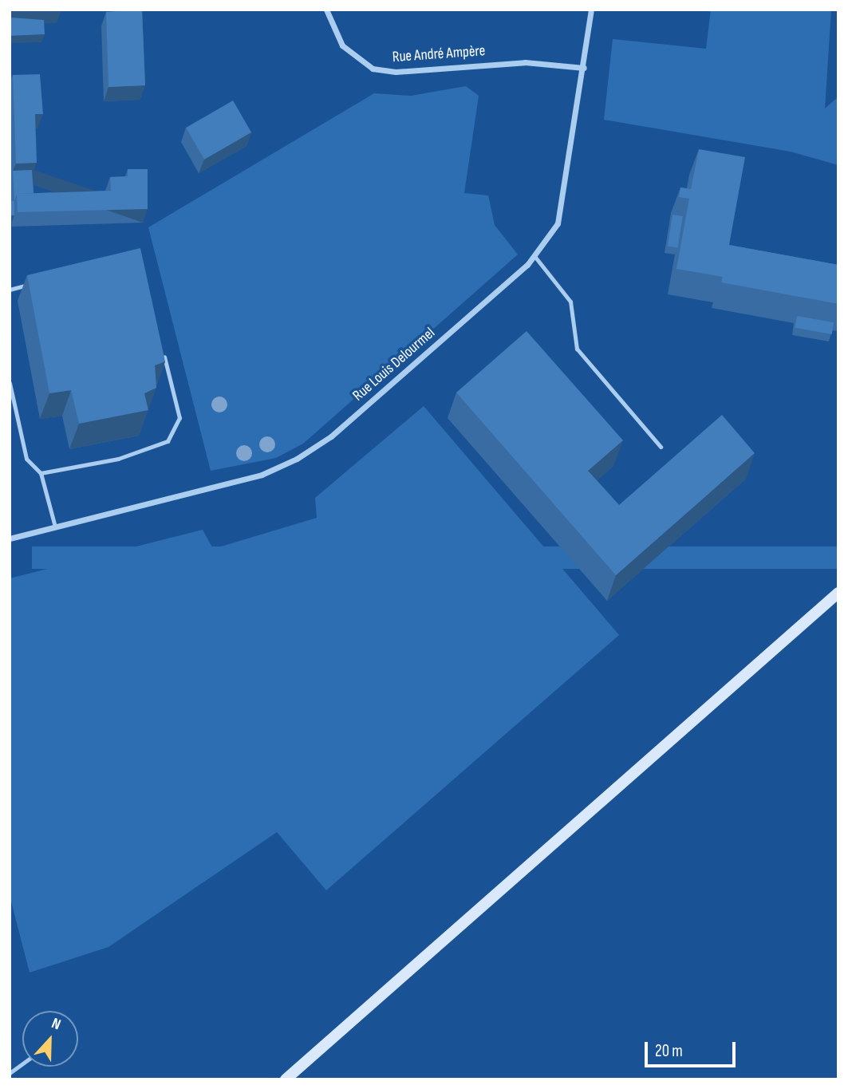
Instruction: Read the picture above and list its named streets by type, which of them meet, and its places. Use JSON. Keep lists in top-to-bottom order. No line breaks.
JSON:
{"streets":{"street":["Rue André Ampère","Rue Louis Delourmel"]},"crossings":[["Rue André Ampère","Rue Louis Delourmel"]],"scale_bar":"20 m","north":"top"}
